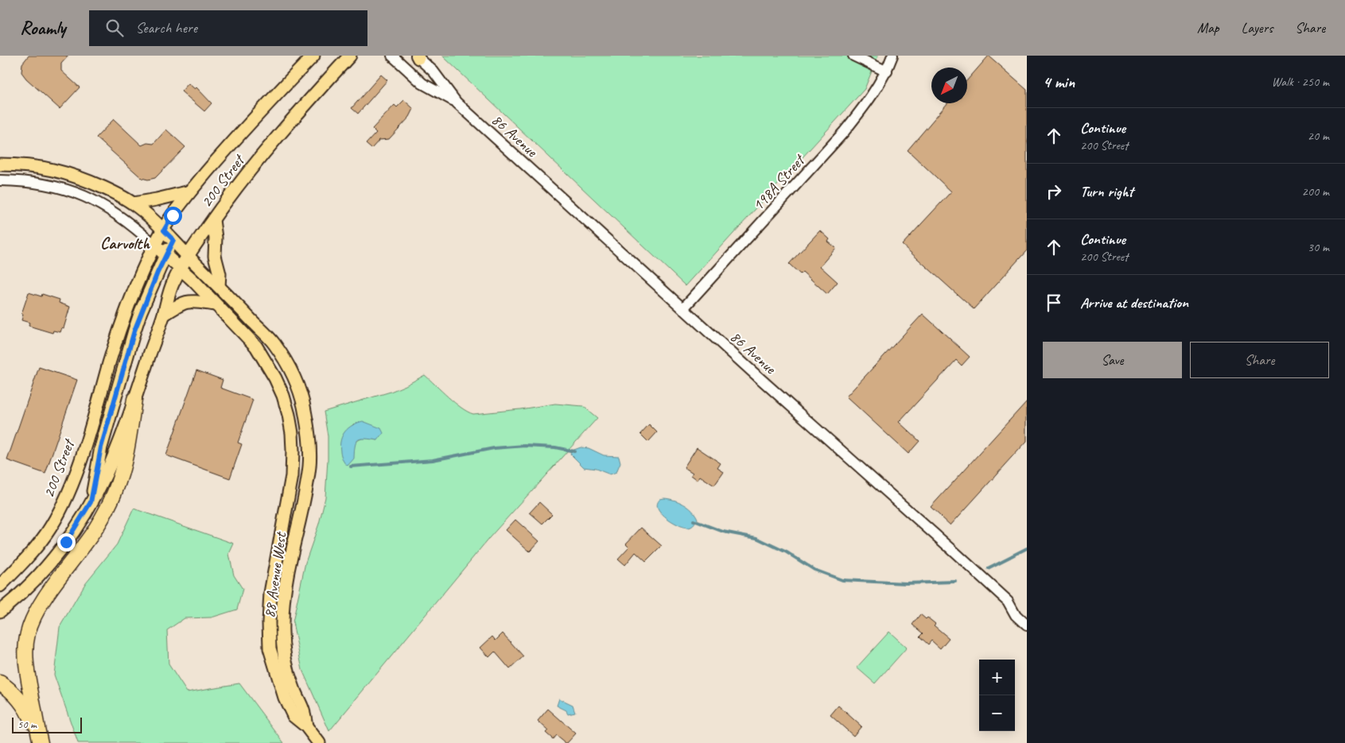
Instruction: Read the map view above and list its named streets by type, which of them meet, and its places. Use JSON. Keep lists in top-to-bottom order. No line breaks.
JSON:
{"streets":{"main road":["200 Street","88 Avenue West"],"street":["86 Avenue","198A Street"]},"crossings":[["86 Avenue","198A Street"],["200 Street","88 Avenue West"]],"districts":["Carvolth"],"scale_bar":"50 m","north":"bottom left","page":{"header":"Roamly","search":"Search here","nav":["Map","Layers","Share"],"heading":["4 min","Walk · 250 m"],"list":[["Continue","200 Street","20 m"],["Turn right","200 m"],["Continue","200 Street","30 m"],"Arrive at destination"],"buttons":["Save","Share"],"map_buttons":["+","−"],"scale":"50 m"}}
